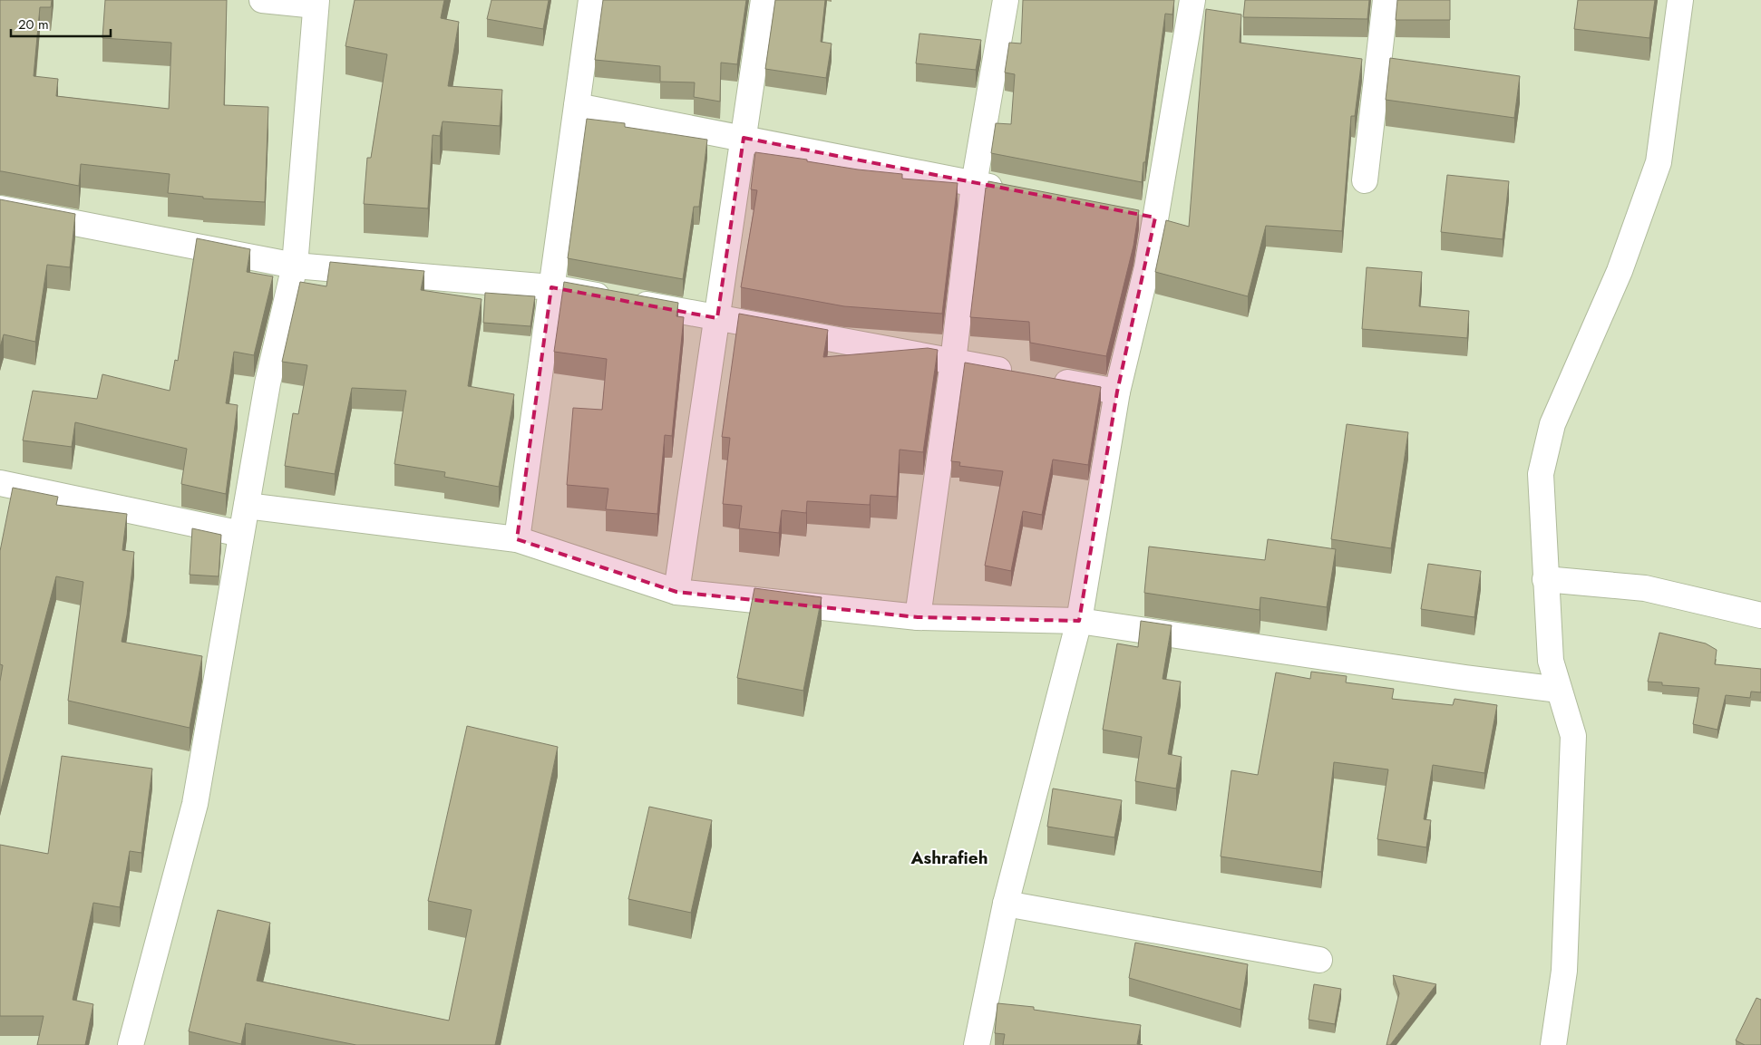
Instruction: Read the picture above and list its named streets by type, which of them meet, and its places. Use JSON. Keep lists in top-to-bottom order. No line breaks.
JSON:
{"districts":["Ashrafieh"],"scale_bar":"20 m"}
